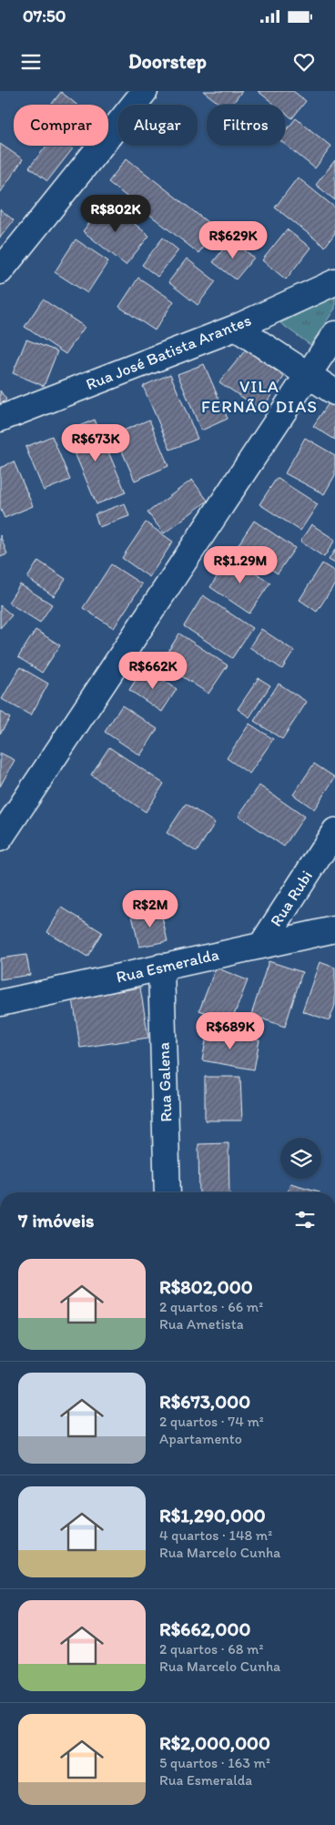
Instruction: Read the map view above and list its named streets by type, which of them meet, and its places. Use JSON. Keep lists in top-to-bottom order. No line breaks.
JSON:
{"streets":{"street":["Rua José Batista Arantes","Rua Rubi","Rua Esmeralda","Rua Galena"]},"crossings":[["Rua Rubi","Rua Esmeralda"],["Rua Esmeralda","Rua Galena"]],"districts":["VILA FERNÃO DIAS"],"page":{"status":"07:50","header":"Doorstep","chip":["Comprar","Alugar","Filtros"],"price":["R$802K","R$629K","R$673K","R$1.29M","R$662K","R$2M","R$689K"],"heading":"7 imóveis","list":[{"name":"R$802,000","note":"2 quartos · 66 m² · Rua Ametista"},{"name":"R$673,000","note":"2 quartos · 74 m² · Apartamento"},{"name":"R$1,290,000","note":"4 quartos · 148 m² · Rua Marcelo Cunha"},{"name":"R$662,000","note":"2 quartos · 68 m² · Rua Marcelo Cunha"},{"name":"R$2,000,000","note":"5 quartos · 163 m² · Rua Esmeralda"}]}}
